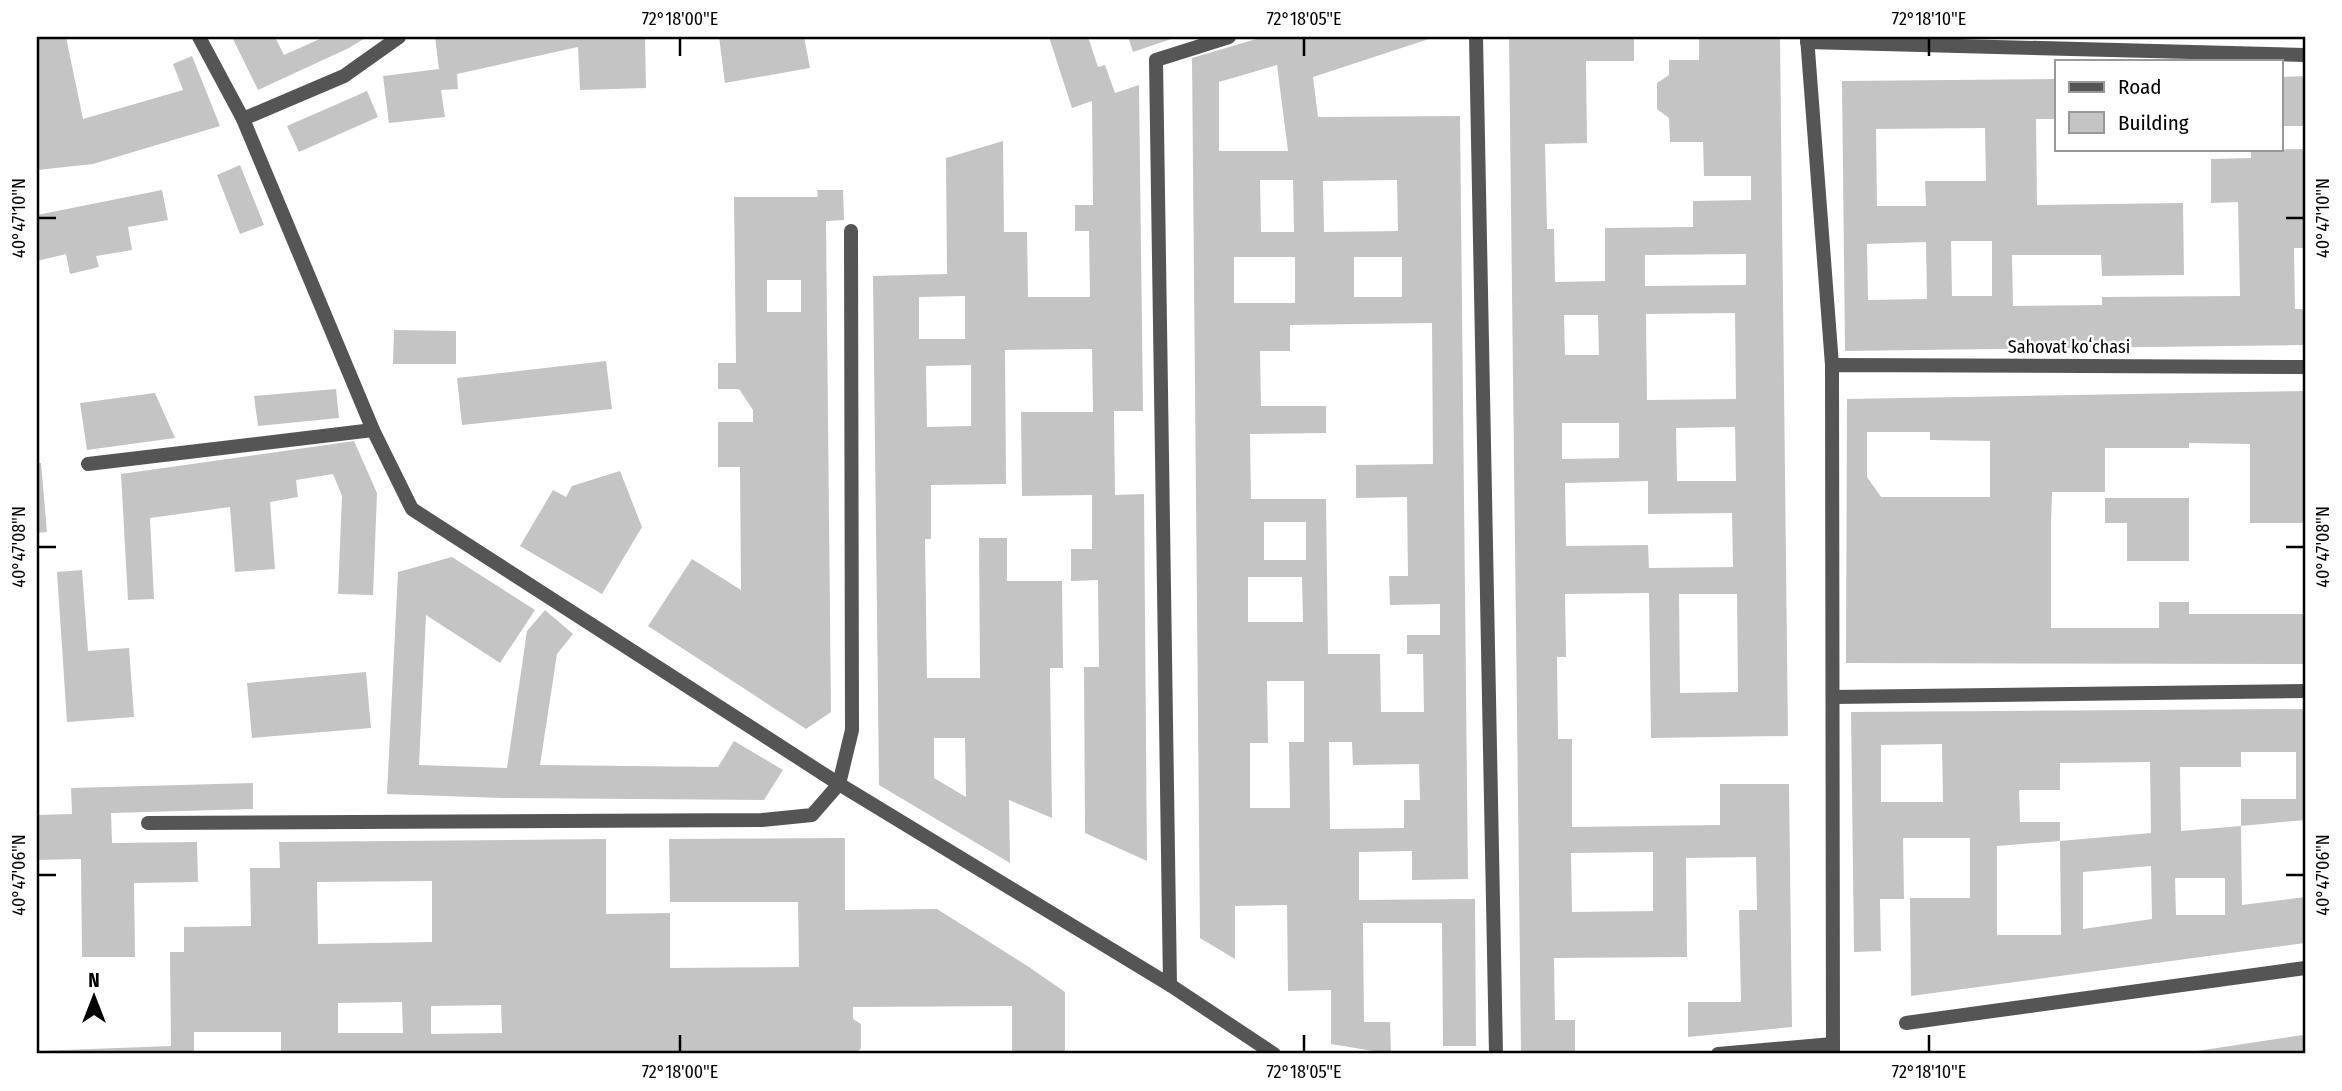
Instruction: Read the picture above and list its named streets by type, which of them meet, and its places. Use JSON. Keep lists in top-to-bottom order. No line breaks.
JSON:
{"streets":{"street":["Sahovat koʻchasi"]},"legend":["Road","Building"],"north":"top","coordinates":["72°18'00\"E","72°18'05\"E","72°18'10\"E","40°47'10\"N","40°47'08\"N","40°47'06\"N"]}
